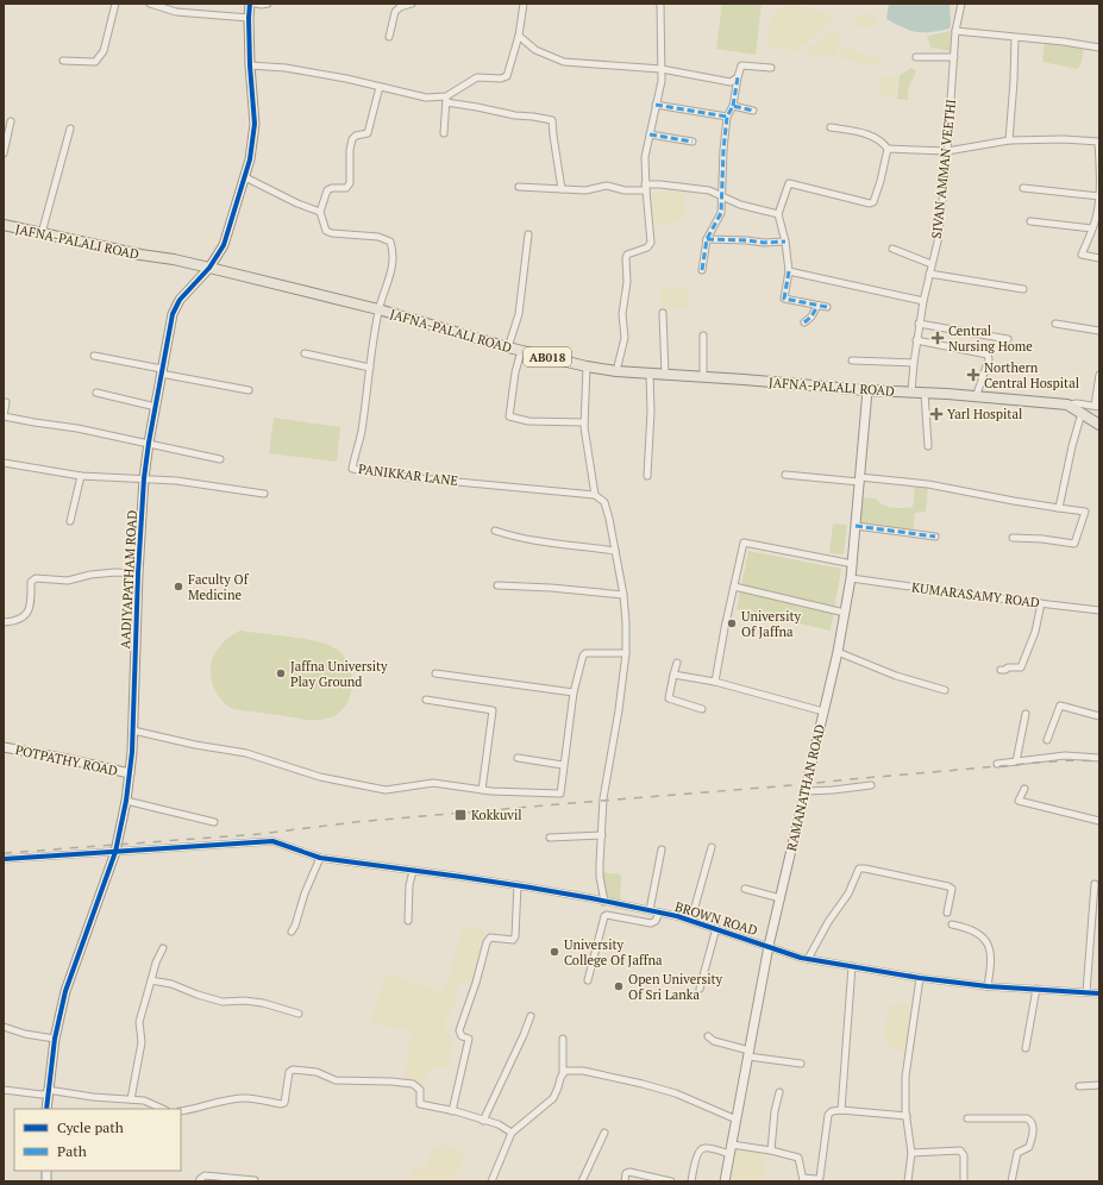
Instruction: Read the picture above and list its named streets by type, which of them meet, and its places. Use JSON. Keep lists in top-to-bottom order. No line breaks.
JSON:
{"streets":{"main road":["JAFNA-PALALI ROAD","AB018"],"street":["SIVAN AMMAN VEETHI","PANIKKAR LANE","AADIYAPATHAM ROAD","KUMARASAMY ROAD","POTPATHY ROAD","RAMANATHAN ROAD","BROWN ROAD"]},"crossings":[["SIVAN AMMAN VEETHI","JAFNA-PALALI ROAD"],["JAFNA-PALALI ROAD","PANIKKAR LANE"],["JAFNA-PALALI ROAD","AADIYAPATHAM ROAD"],["JAFNA-PALALI ROAD","RAMANATHAN ROAD"],["AADIYAPATHAM ROAD","POTPATHY ROAD"],["AADIYAPATHAM ROAD","BROWN ROAD"],["KUMARASAMY ROAD","RAMANATHAN ROAD"],["RAMANATHAN ROAD","BROWN ROAD"]],"places":{"health":["Central Nursing Home","Northern Central Hospital","Yarl Hospital"],"other":["Faculty Of Medicine","University Of Jaffna","Jaffna University Play Ground","University College Of Jaffna","Open University Of Sri Lanka"],"transit":["Kokkuvil"]},"legend":["Cycle path","Path"]}
